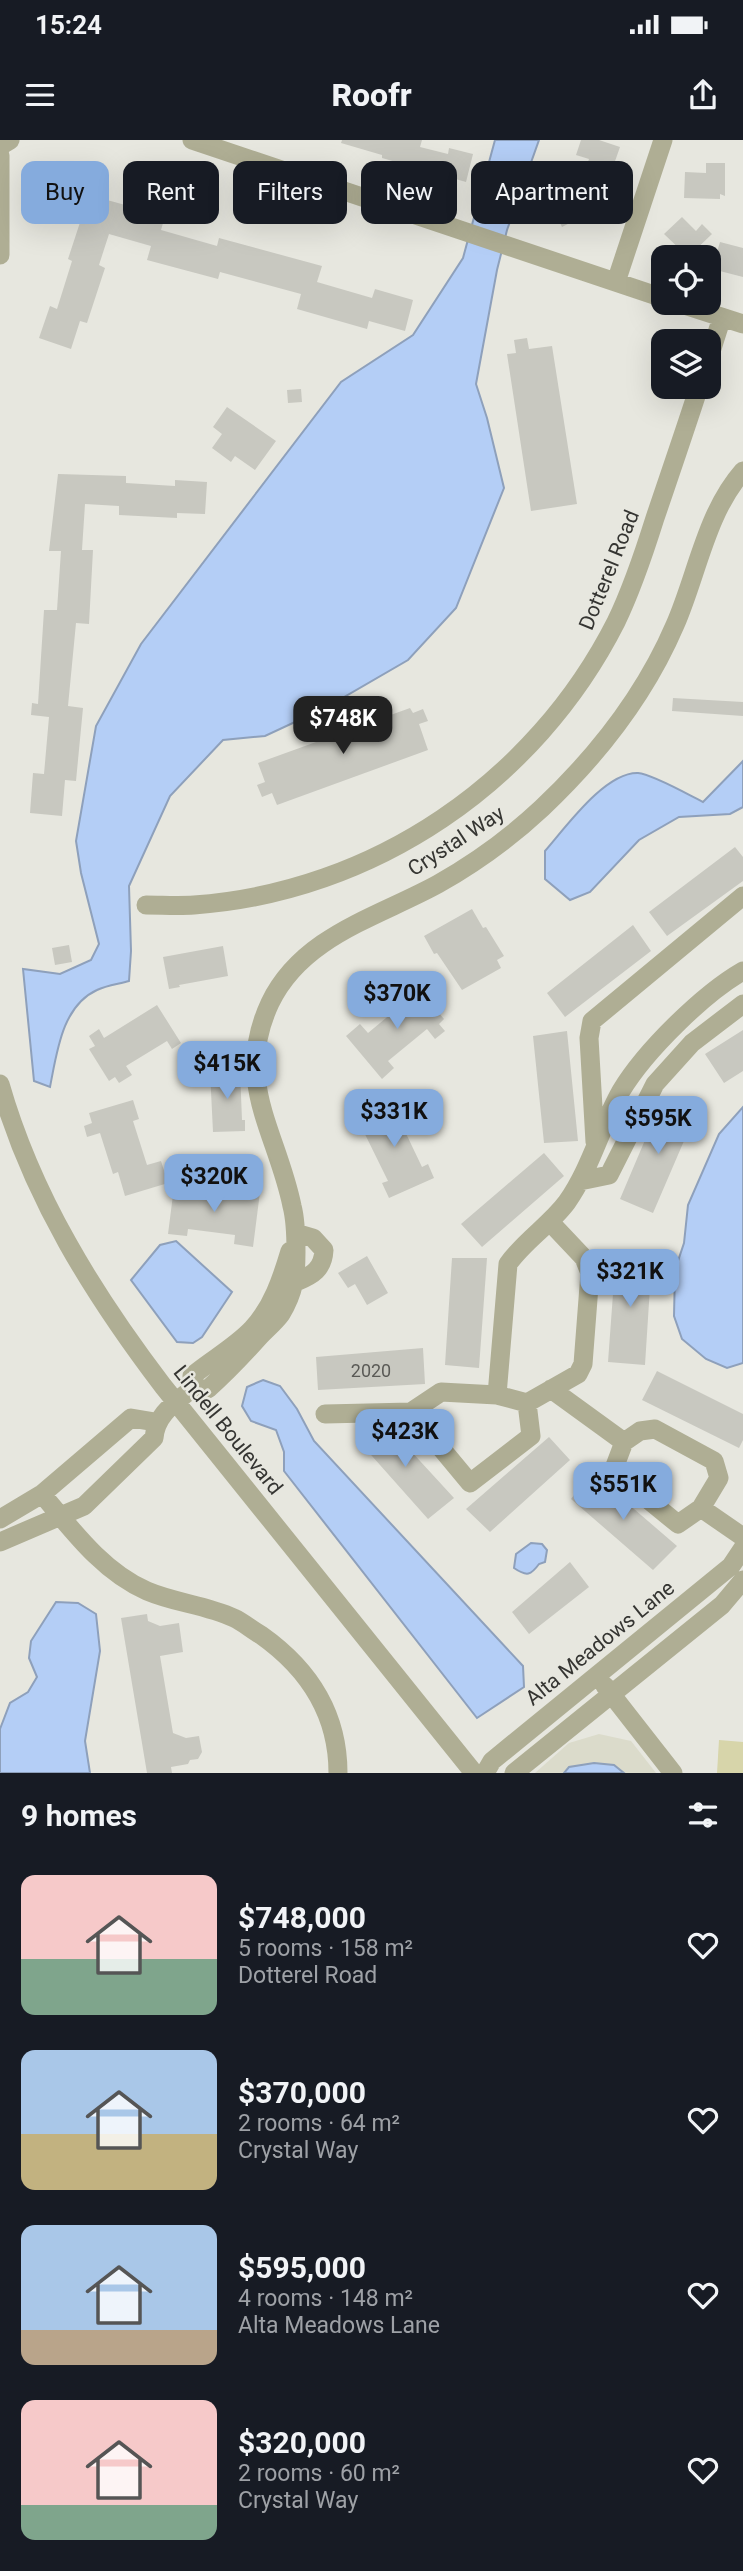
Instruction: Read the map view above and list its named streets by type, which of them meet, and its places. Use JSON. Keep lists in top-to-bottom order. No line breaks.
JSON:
{"streets":{"street":["Dotterel Road","Crystal Way","Lindell Boulevard","Alta Meadows Lane"]},"crossings":[["Crystal Way","Lindell Boulevard"]],"house_numbers":["2020"],"page":{"status":"15:24","header":"Roofr","chip":["Buy","Rent","Filters","New","Apartment"],"price":["$748K","$370K","$415K","$331K","$595K","$320K","$321K","$423K","$551K"],"heading":"9 homes","list":[{"name":"$748,000","note":"5 rooms · 158 m² · Dotterel Road"},{"name":"$370,000","note":"2 rooms · 64 m² · Crystal Way"},{"name":"$595,000","note":"4 rooms · 148 m² · Alta Meadows Lane"},{"name":"$320,000","note":"2 rooms · 60 m² · Crystal Way"}]}}
